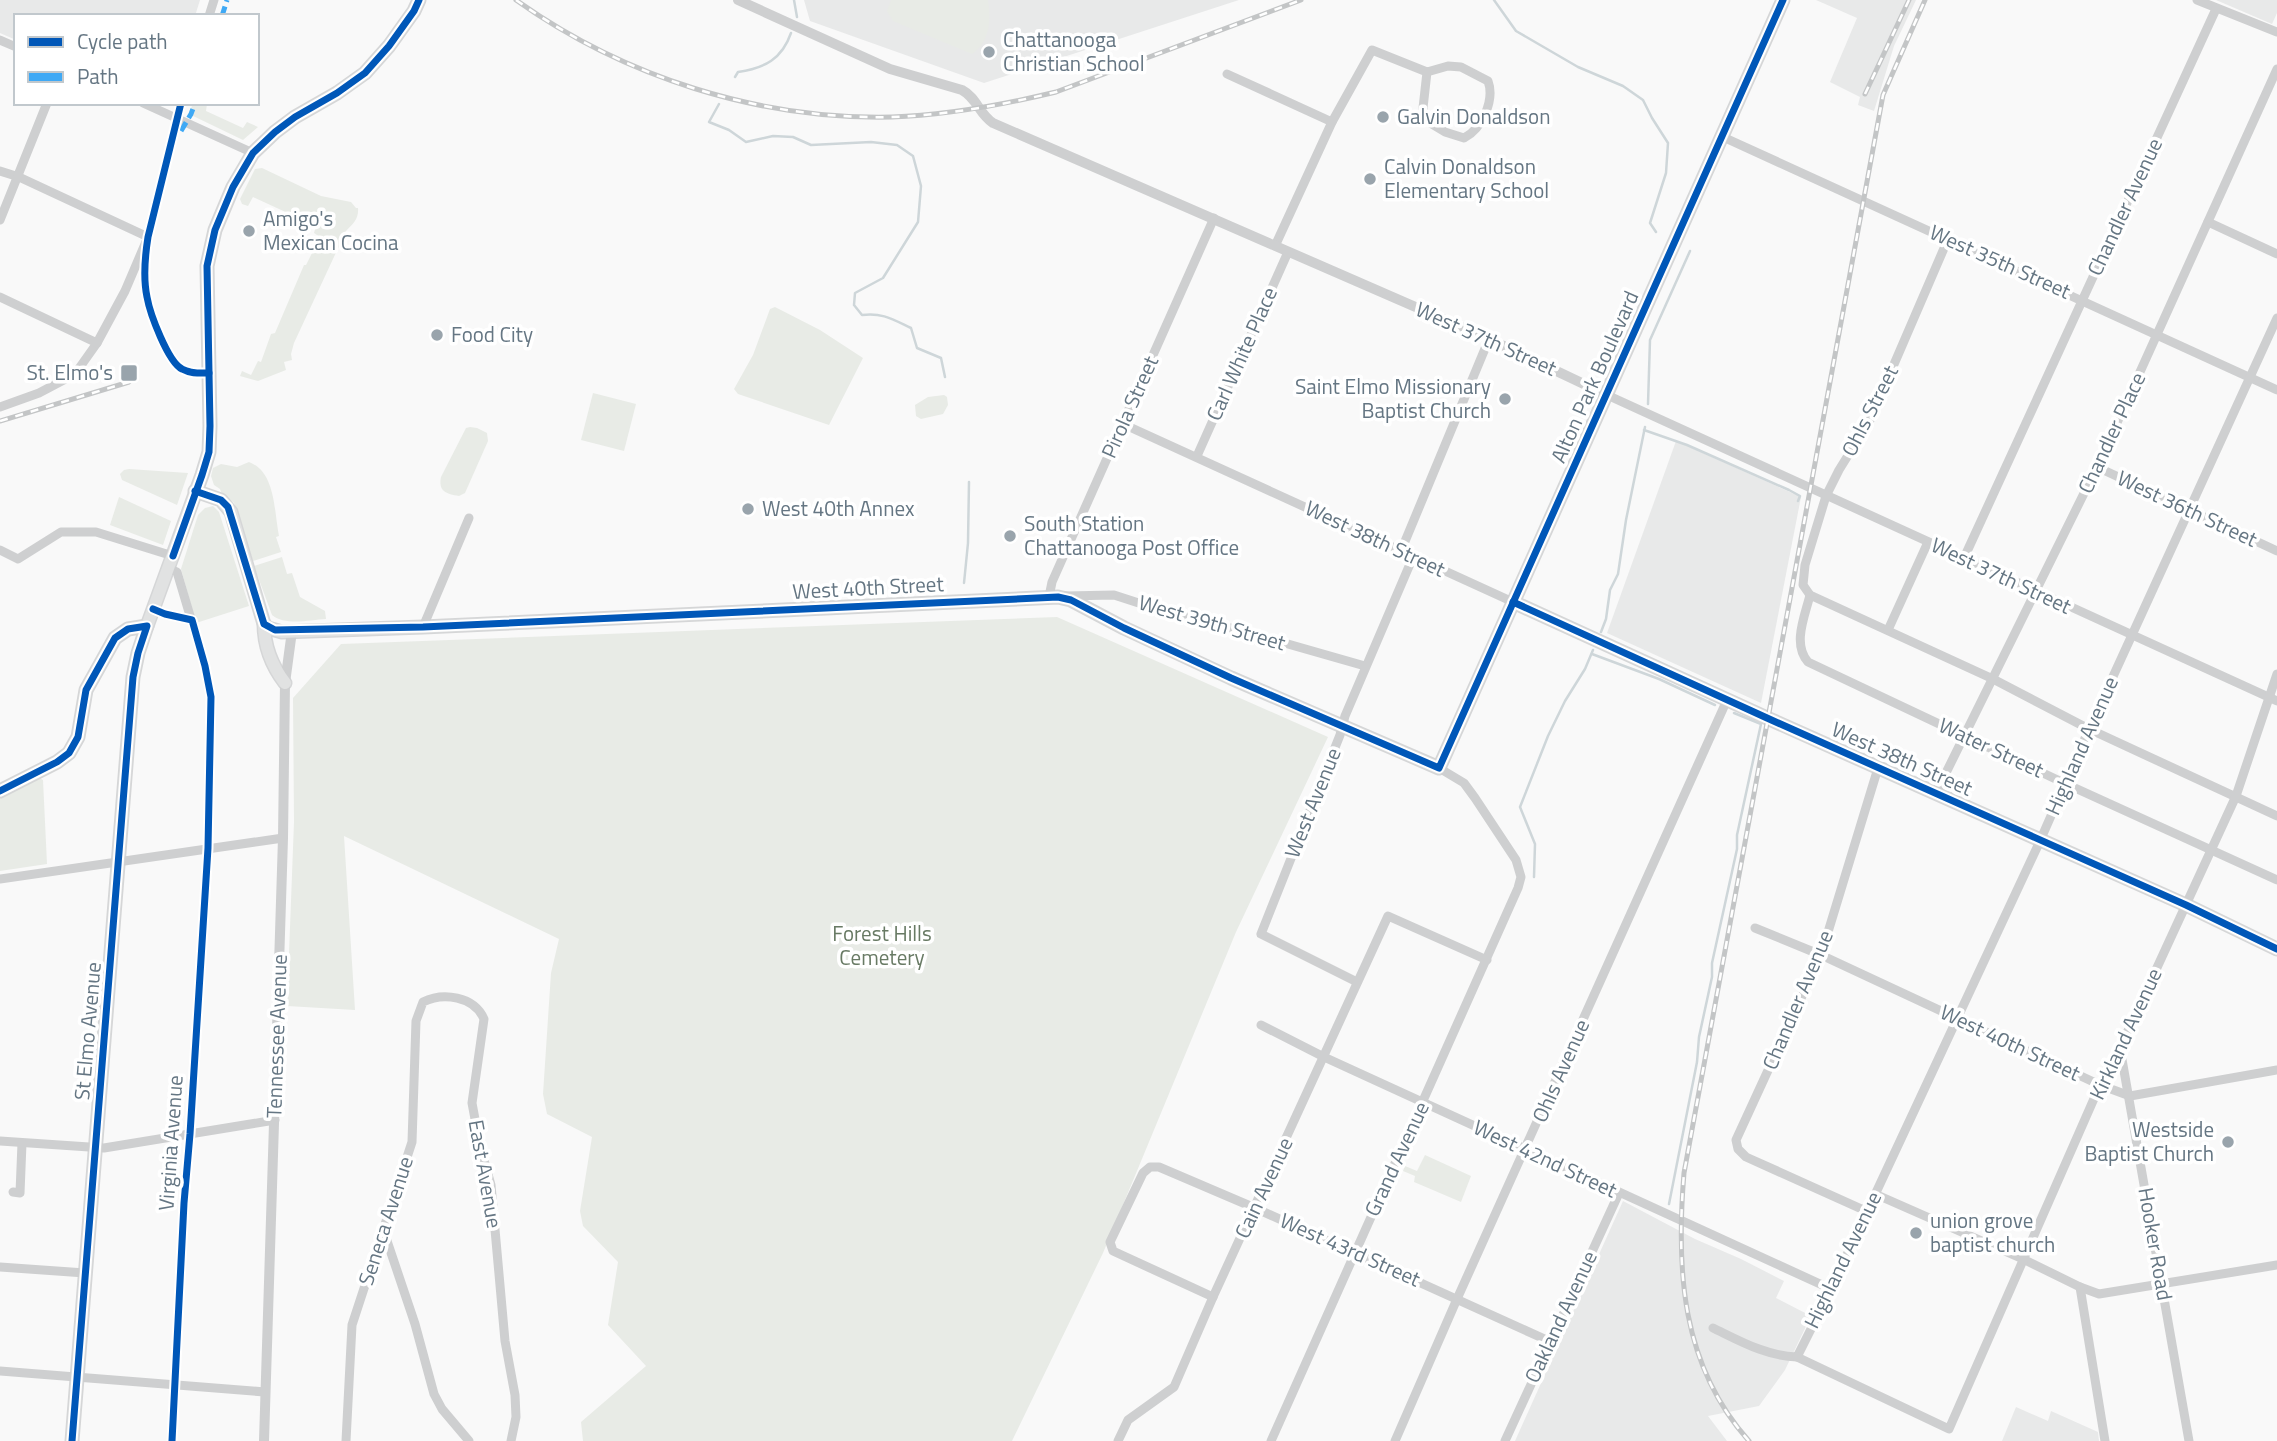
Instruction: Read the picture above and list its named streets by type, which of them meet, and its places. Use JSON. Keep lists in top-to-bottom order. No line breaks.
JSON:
{"streets":{"main road":["Alton Park Boulevard","West 38th Street","West 40th Street","St Elmo Avenue"],"street":["Chandler Avenue","West 35th Street","West 37th Street","Carl White Place","Pirola Street","Ohls Street","Chandler Place","West 36th Street","West 39th Street","Highland Avenue","Water Street","West Avenue","Kirkland Avenue","Tennessee Avenue","Ohls Avenue","Virginia Avenue","Grand Avenue","West 42nd Street","East Avenue","Cain Avenue","Seneca Avenue","Hooker Road","West 43rd Street","Oakland Avenue"]},"crossings":[["Chandler Avenue","West 35th Street"],["Chandler Avenue","West 37th Street"],["Chandler Avenue","West 38th Street"],["Chandler Avenue","West 40th Street"],["Chandler Avenue","Highland Avenue"],["West 35th Street","Alton Park Boulevard"],["West 35th Street","Ohls Street"],["West 35th Street","Chandler Place"],["West 35th Street","Highland Avenue"],["West 37th Street","Carl White Place"],["West 37th Street","Alton Park Boulevard"],["West 37th Street","Pirola Street"],["West 37th Street","Ohls Street"],["West 37th Street","Chandler Place"],["West 37th Street","Highland Avenue"],["West 37th Street","Kirkland Avenue"],["Carl White Place","West 38th Street"],["Alton Park Boulevard","West 38th Street"],["Alton Park Boulevard","West 40th Street"],["Pirola Street","West 38th Street"],["Pirola Street","West 40th Street"],["Pirola Street","West 39th Street"],["Ohls Street","Water Street"],["Chandler Place","West 36th Street"],["Chandler Place","West 38th Street"],["Chandler Place","Water Street"],["West 36th Street","Highland Avenue"],["West 38th Street","Highland Avenue"],["West 38th Street","West Avenue"],["West 38th Street","Kirkland Avenue"],["West 38th Street","Ohls Avenue"],["West 40th Street","West 39th Street"],["West 40th Street","Highland Avenue"],["West 40th Street","West Avenue"],["West 40th Street","Kirkland Avenue"],["West 40th Street","Tennessee Avenue"],["West 40th Street","Grand Avenue"],["West 40th Street","Hooker Road"],["West 39th Street","West Avenue"],["Highland Avenue","Water Street"],["Highland Avenue","Kirkland Avenue"],["Highland Avenue","West 42nd Street"],["Water Street","Kirkland Avenue"],["West Avenue","Cain Avenue"],["St Elmo Avenue","Virginia Avenue"],["Kirkland Avenue","Hooker Road"],["Ohls Avenue","West 42nd Street"],["Ohls Avenue","West 43rd Street"],["Grand Avenue","West 42nd Street"],["Grand Avenue","Cain Avenue"],["Grand Avenue","West 43rd Street"],["West 42nd Street","Cain Avenue"],["West 42nd Street","Oakland Avenue"],["East Avenue","Seneca Avenue"],["Cain Avenue","West 43rd Street"],["West 43rd Street","Oakland Avenue"]],"parks":["Forest Hills Cemetery"],"places":{"other":["Chattanooga Christian School","Galvin Donaldson","Calvin Donaldson Elementary School","Amigo's Mexican Cocina","Food City","Saint Elmo Missionary Baptist Church","West 40th Annex","South Station Chattanooga Post Office","Westside Baptist Church","union grove baptist church"],"transit":["St. Elmo's"]},"legend":["Cycle path","Path"]}
